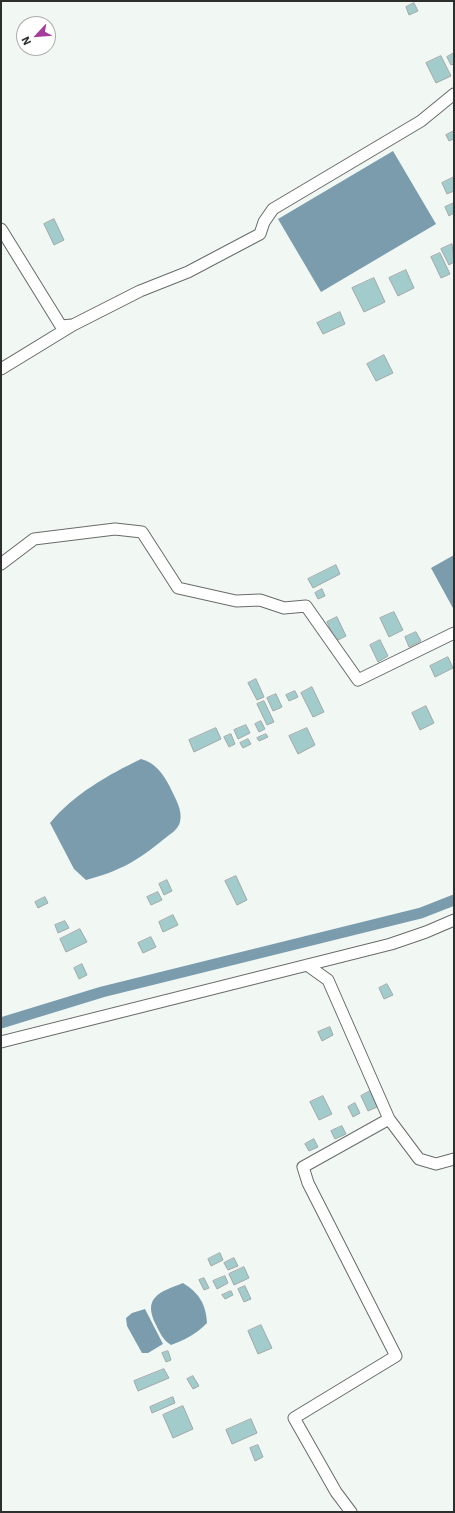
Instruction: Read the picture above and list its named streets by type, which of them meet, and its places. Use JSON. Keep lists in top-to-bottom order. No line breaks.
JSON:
{"north":"bottom left"}
